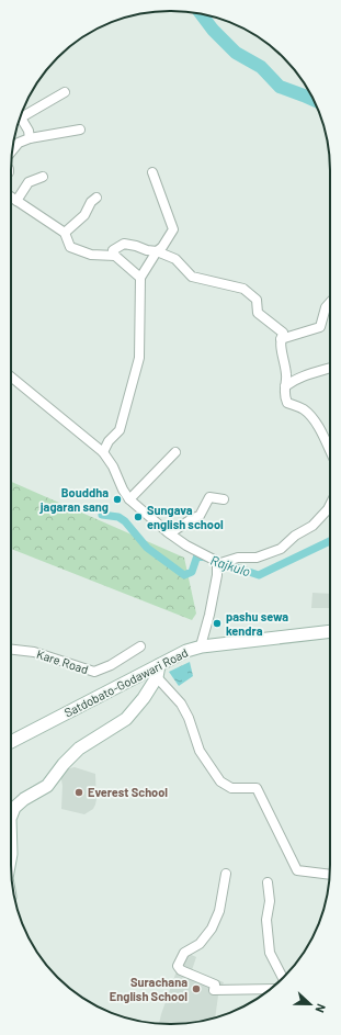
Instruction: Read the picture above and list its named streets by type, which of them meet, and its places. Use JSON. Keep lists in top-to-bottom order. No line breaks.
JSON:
{"streets":{"street":["Kare Road","Satdobato-Godawari Road"]},"water":["Rajkulo"],"places":["Bouddha jagaran sang","Sungava english school","pashu sewa kendra","Everest School","Surachana English School"],"north":"right"}
